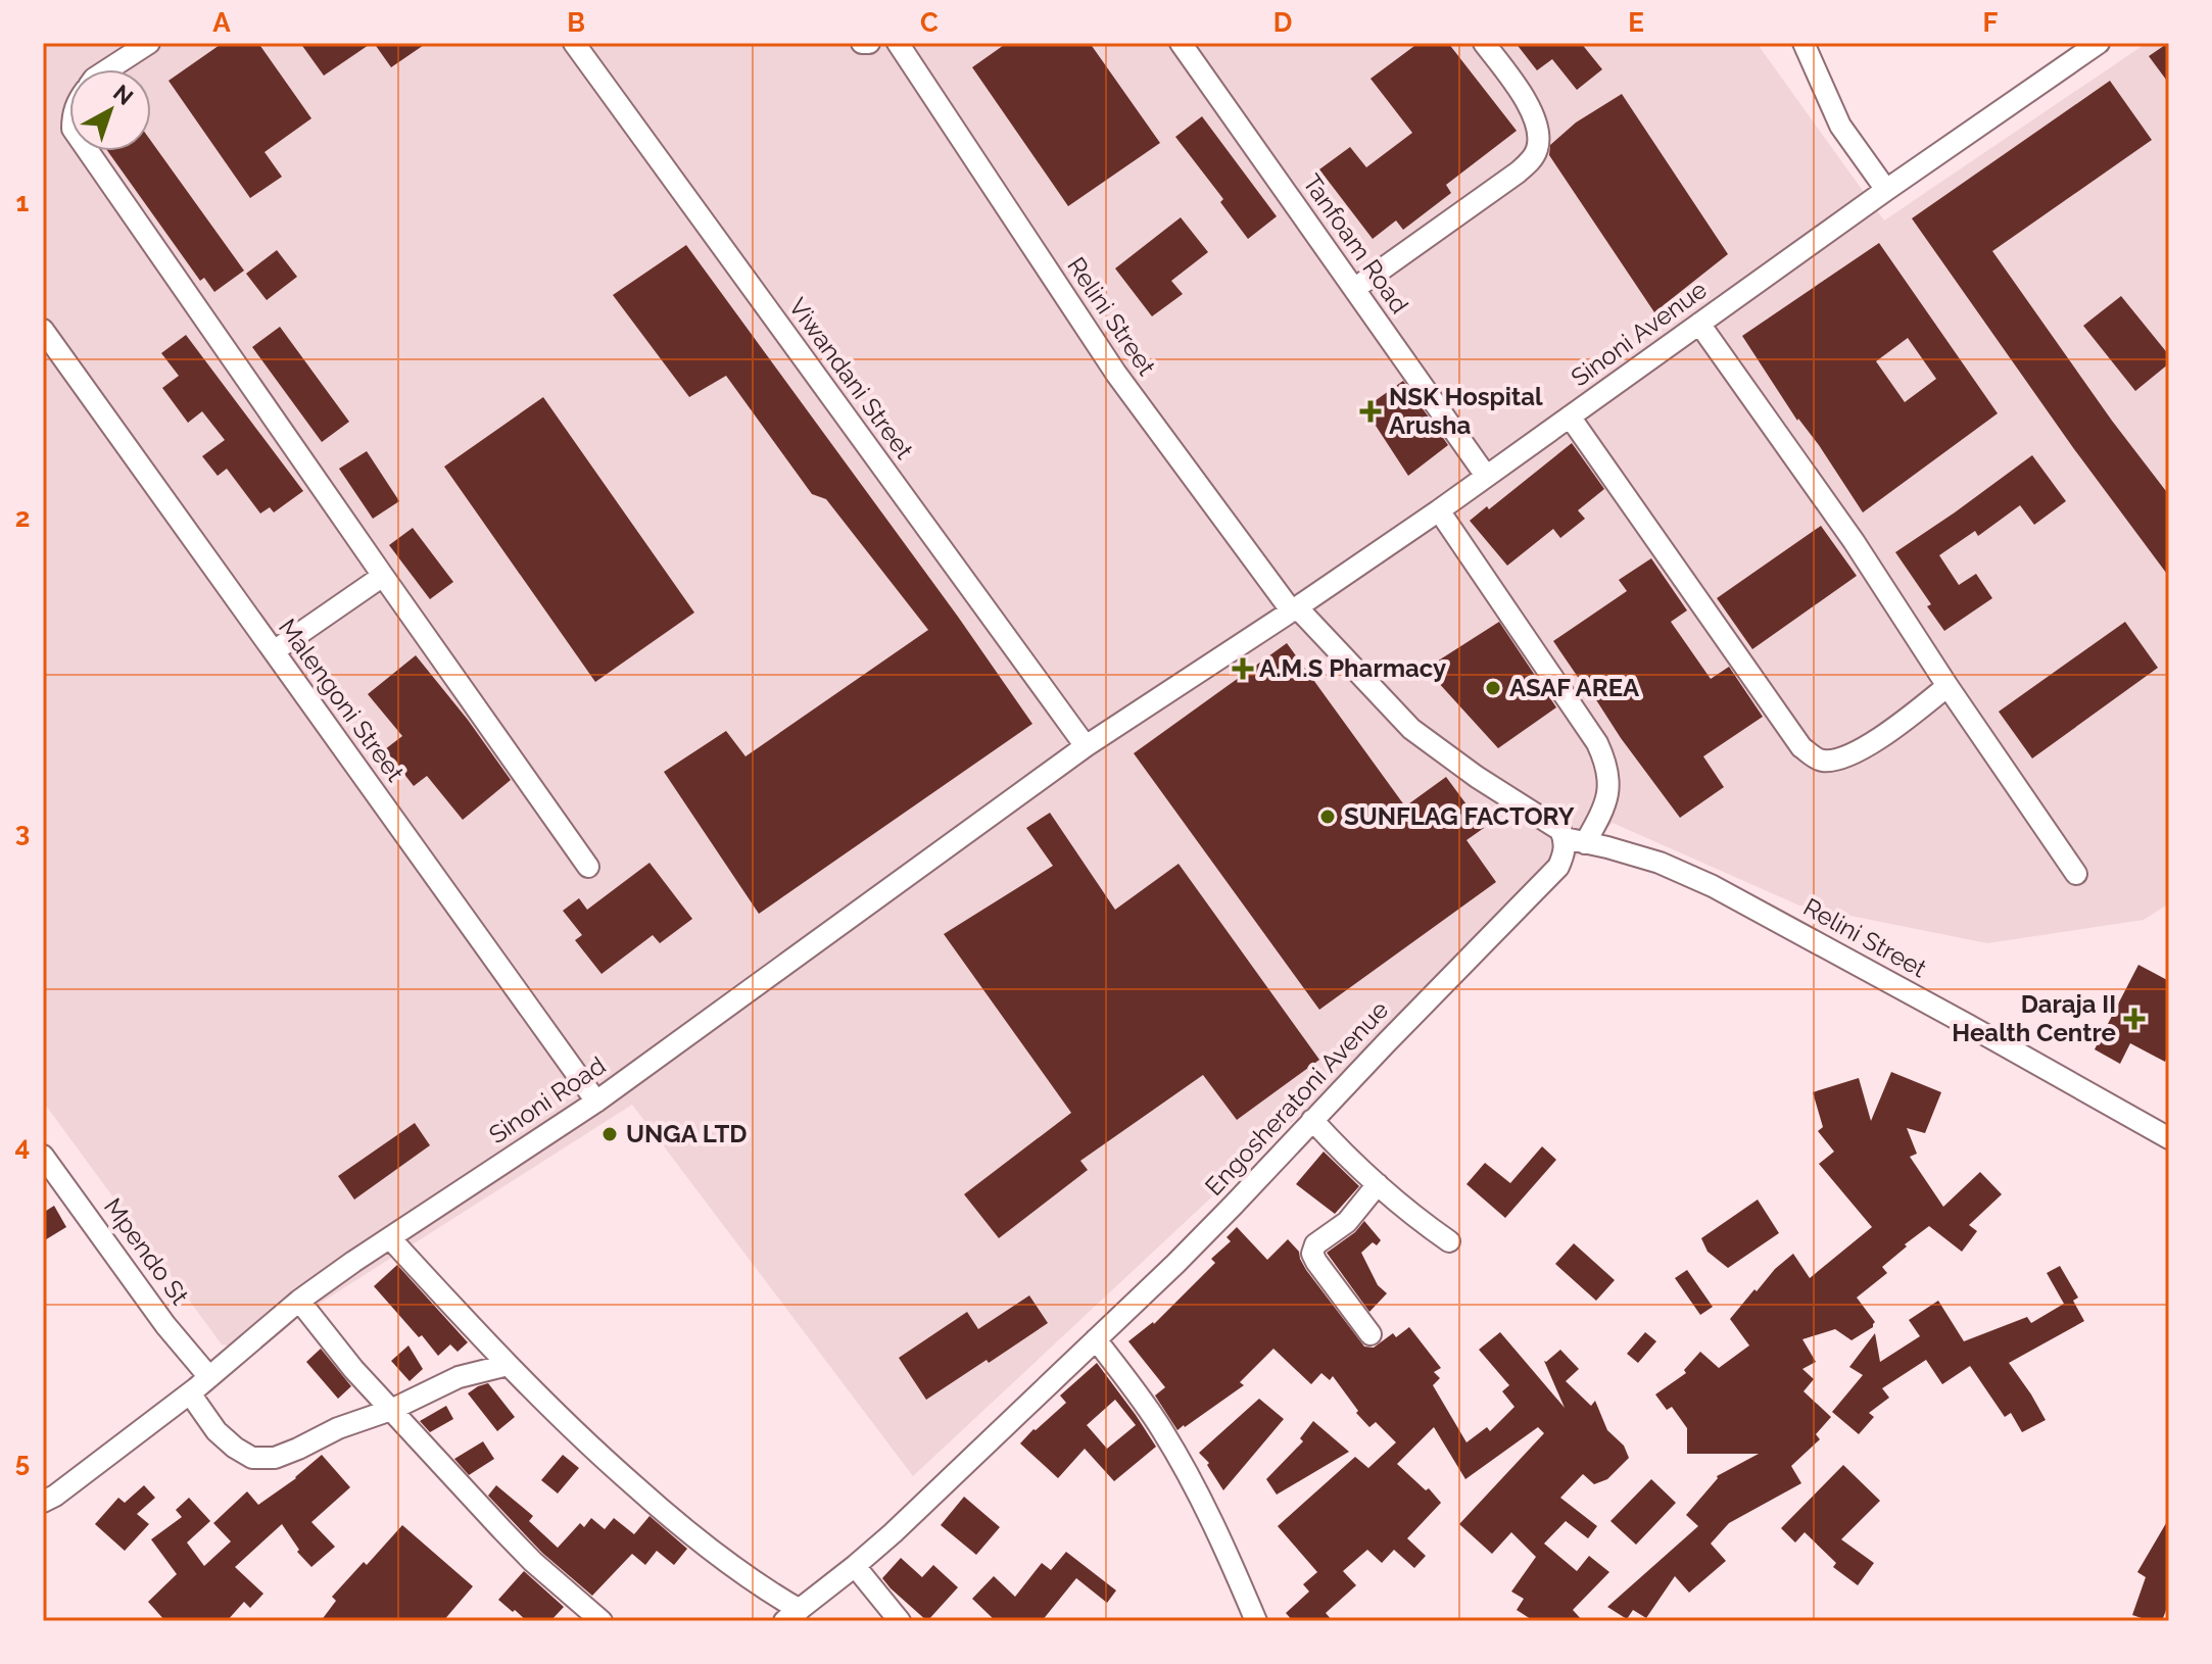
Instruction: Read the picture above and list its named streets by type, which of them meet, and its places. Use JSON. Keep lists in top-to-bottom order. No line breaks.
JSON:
{"streets":{"street":["Tanfoam Road","Relini Street","Sinoni Avenue","Viwandani Street","Malengoni Street","Engosheratoni Avenue","Sinoni Road","Mpendo St"]},"crossings":[["Tanfoam Road","Sinoni Avenue"],["Relini Street","Sinoni Avenue"],["Relini Street","Engosheratoni Avenue"],["Sinoni Avenue","Viwandani Street"],["Sinoni Avenue","Engosheratoni Avenue"],["Sinoni Avenue","Sinoni Road"],["Viwandani Street","Sinoni Road"],["Malengoni Street","Sinoni Road"],["Sinoni Road","Mpendo St"]],"places":{"health":["NSK Hospital Arusha","A.M.S Pharmacy","Daraja II Health Centre"],"other":["ASAF AREA","SUNFLAG FACTORY","UNGA LTD"]},"north":"top right","grid":{"columns":["A","B","C","D","E","F"],"rows":["1","2","3","4","5"]}}
